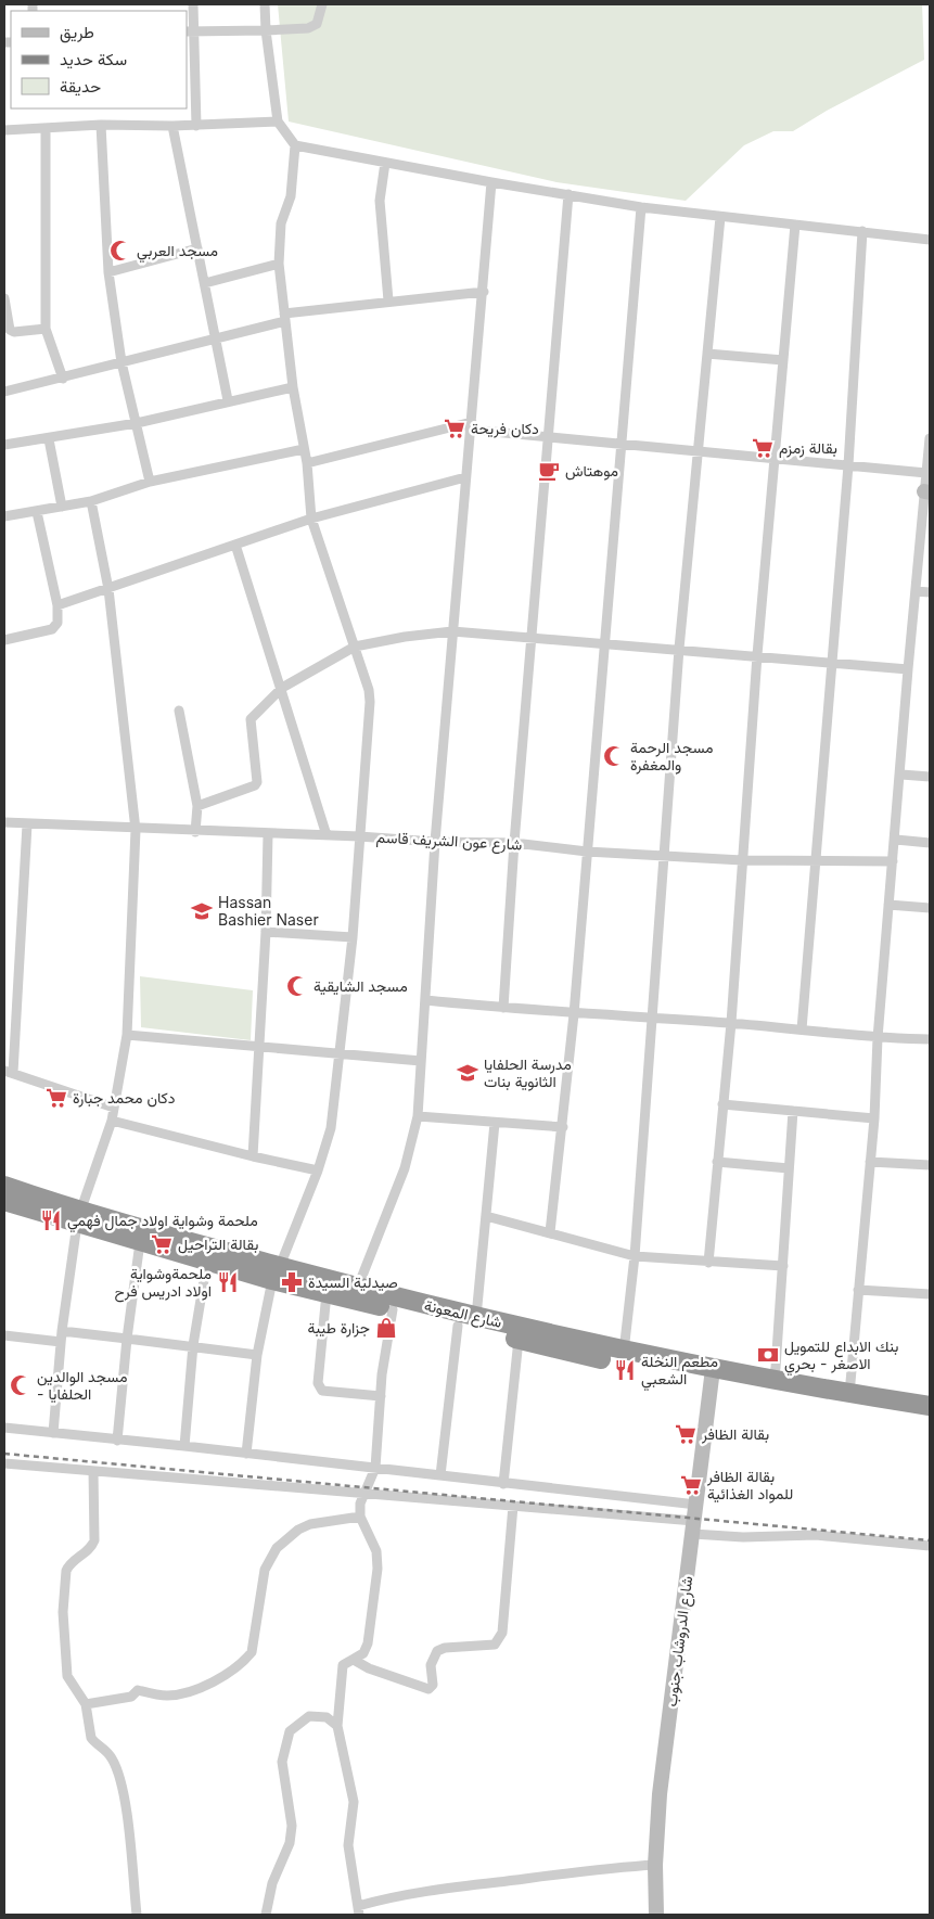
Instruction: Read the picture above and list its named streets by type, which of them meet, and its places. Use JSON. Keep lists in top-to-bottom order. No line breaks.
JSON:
{"streets":{"highway":["شارع المعونة"],"street":["شارع عون الشريف قاسم","شارع الدروشاب جنوب"]},"crossings":[["شارع المعونة","شارع الدروشاب جنوب"]],"places":{"mosque":["مسجد العربي","مسجد الرحمة والمغفرة","مسجد الشايقية","مسجد الوالدين - الحلفايا"],"supermarket":["دكان فريحة","بقالة زمزم","دكان محمد جبارة","بقالة التراحيل","بقالة الظافر","بقالة الظافر للمواد الغذائية"],"cafe":["موهتاش"],"school or university":["Hassan Bashier Naser","مدرسة الحلفايا الثانوية بنات"],"restaurant":["ملحمة وشواية اولاد جمال فهمي","ملحمةوشواية اولاد ادريس فرح","مطعم النخلة الشعبي"],"pharmacy":["صيدلية السيدة"],"shop":["جزارة طيبة"],"bank":["بنك الابداع للتمويل الاصغر - بحري"]},"legend":["طريق","سكة حديد","حديقة"]}
